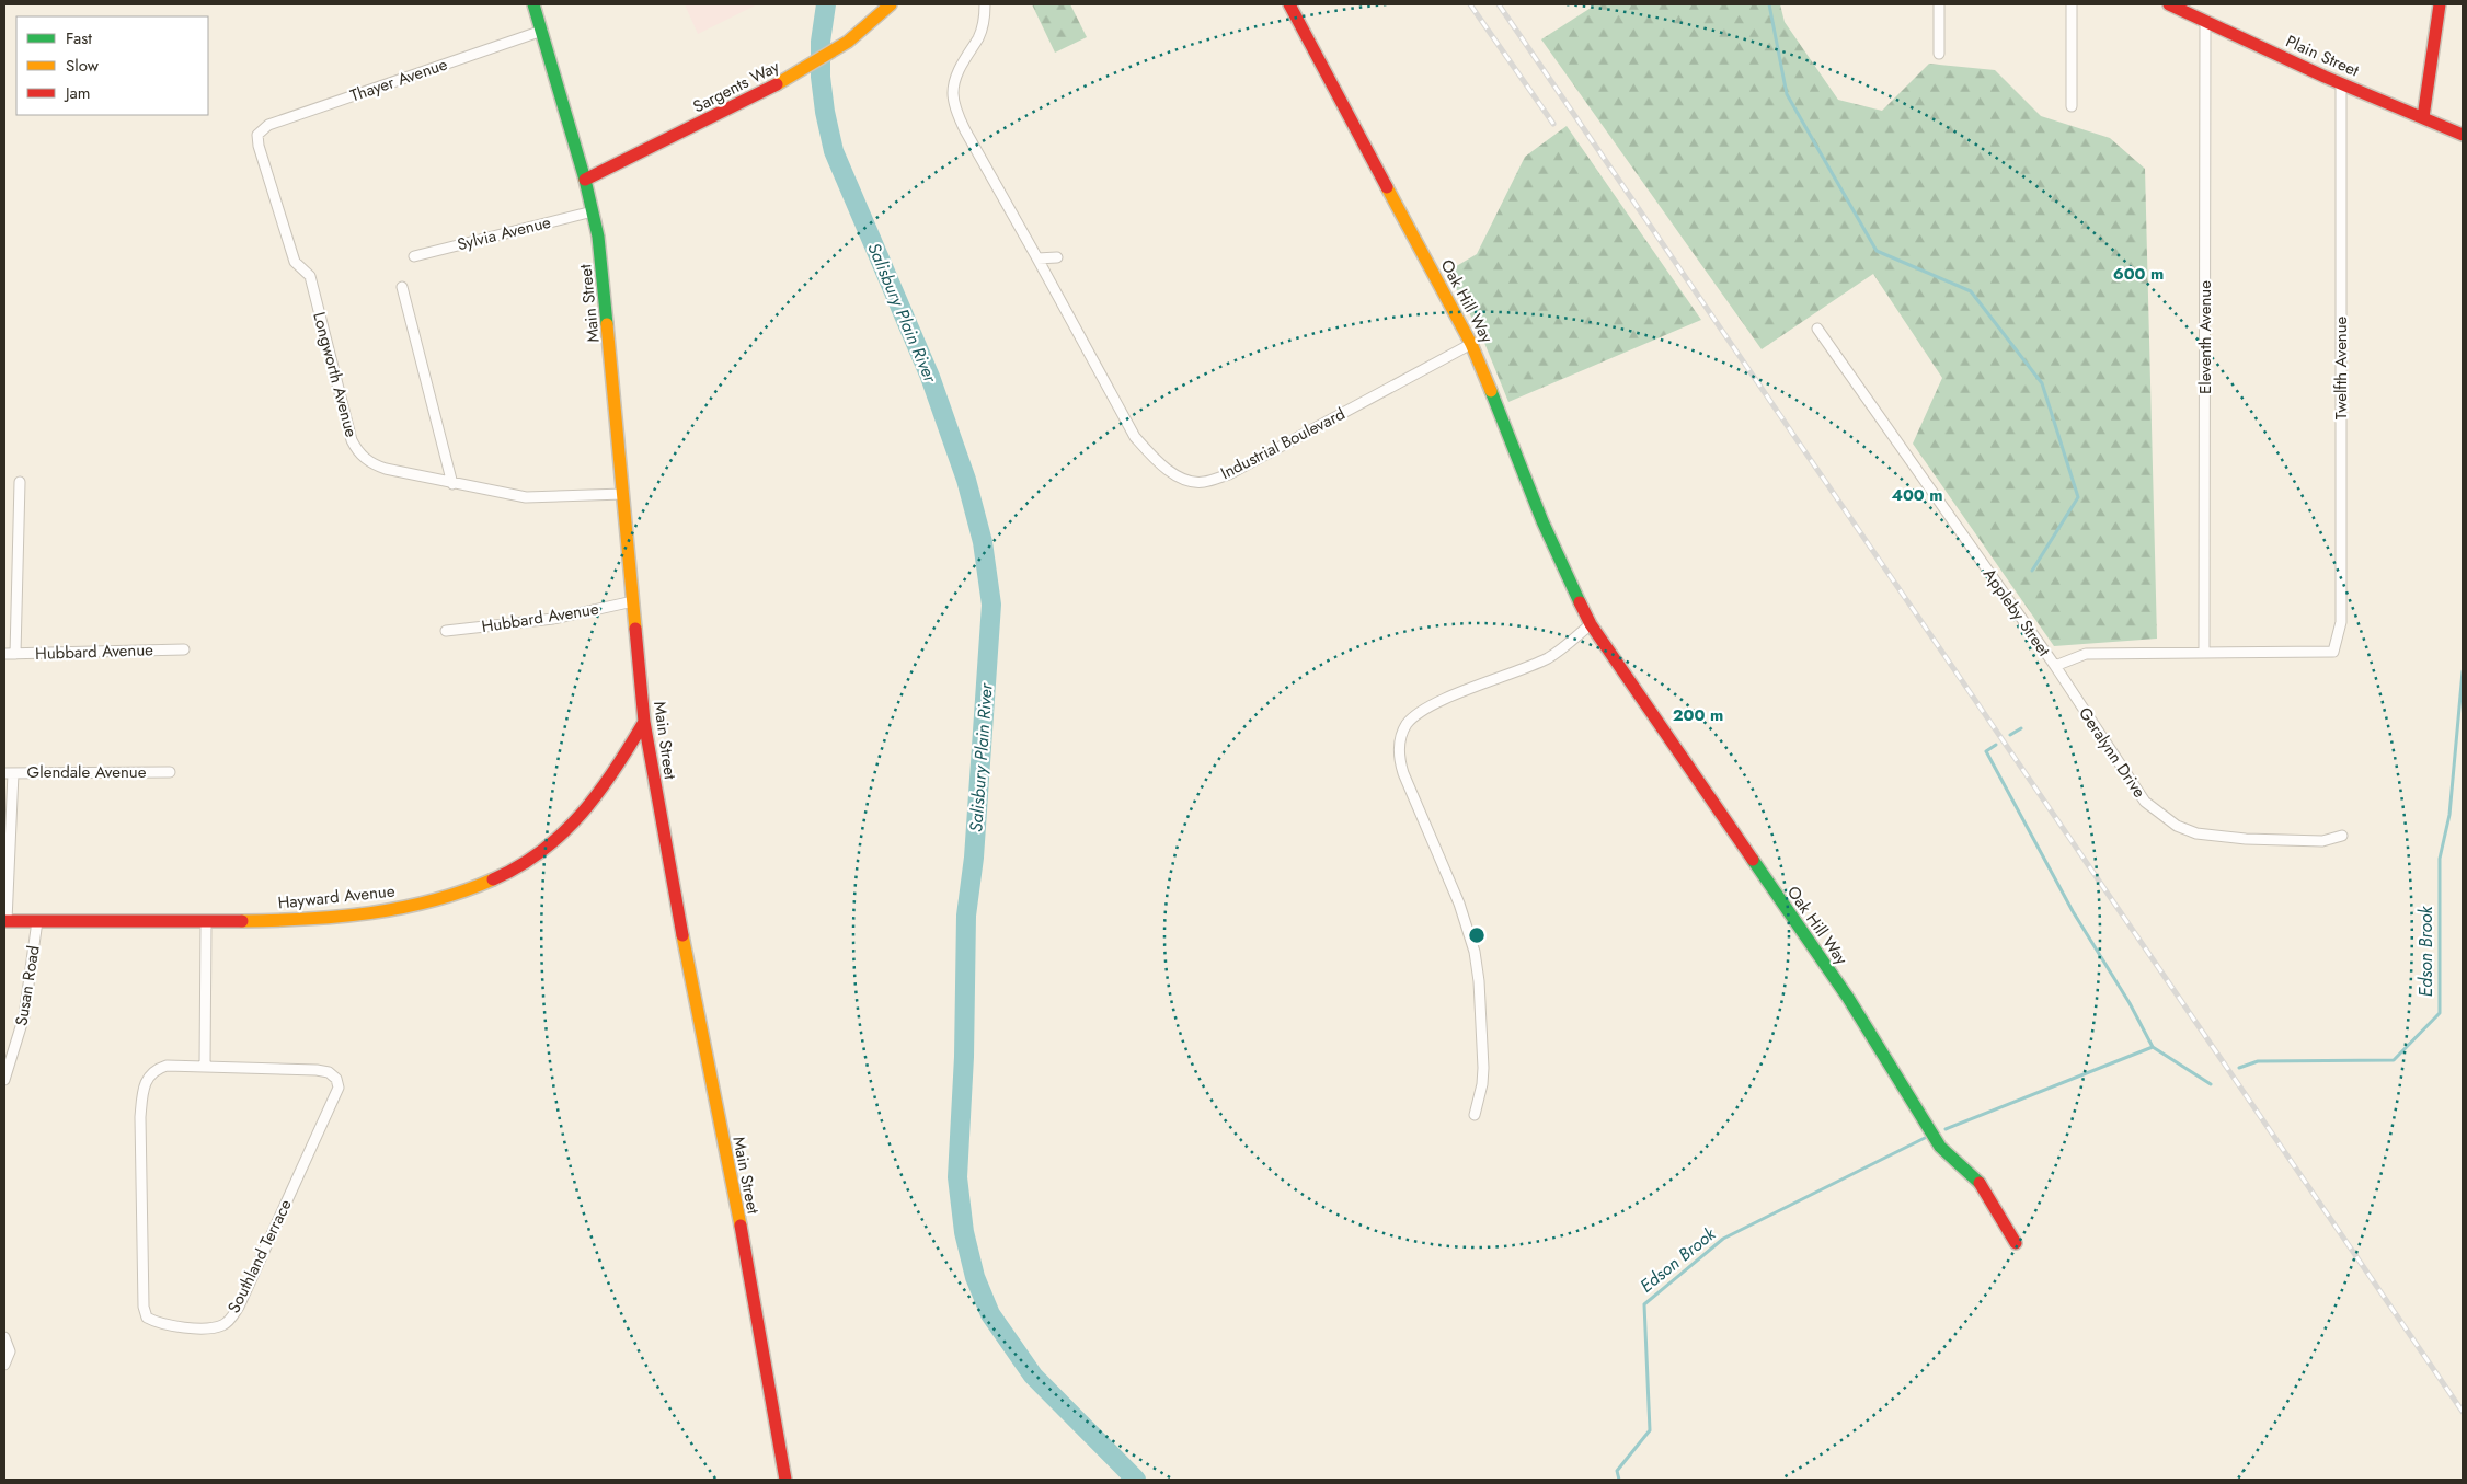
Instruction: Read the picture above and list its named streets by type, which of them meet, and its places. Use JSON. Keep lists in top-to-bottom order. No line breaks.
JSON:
{"streets":{"main road":["Plain Street","Sargents Way","Oak Hill Way","Main Street","Hayward Avenue"],"street":["Thayer Avenue","Sylvia Avenue","Eleventh Avenue","Twelfth Avenue","Longworth Avenue","Industrial Boulevard","Appleby Street","Hubbard Avenue","Geralynn Drive","Glendale Avenue","Susan Road","Southland Terrace"]},"crossings":[["Plain Street","Eleventh Avenue"],["Plain Street","Twelfth Avenue"],["Thayer Avenue","Main Street"],["Thayer Avenue","Longworth Avenue"],["Sargents Way","Main Street"],["Sylvia Avenue","Main Street"],["Oak Hill Way","Industrial Boulevard"],["Main Street","Longworth Avenue"],["Main Street","Hubbard Avenue"],["Main Street","Hayward Avenue"],["Eleventh Avenue","Appleby Street"],["Twelfth Avenue","Appleby Street"],["Appleby Street","Geralynn Drive"],["Hayward Avenue","Susan Road"]],"water":["Salisbury Plain River","Edson Brook"],"legend":["Fast","Slow","Jam"],"rings":["600 m","400 m","200 m"]}
